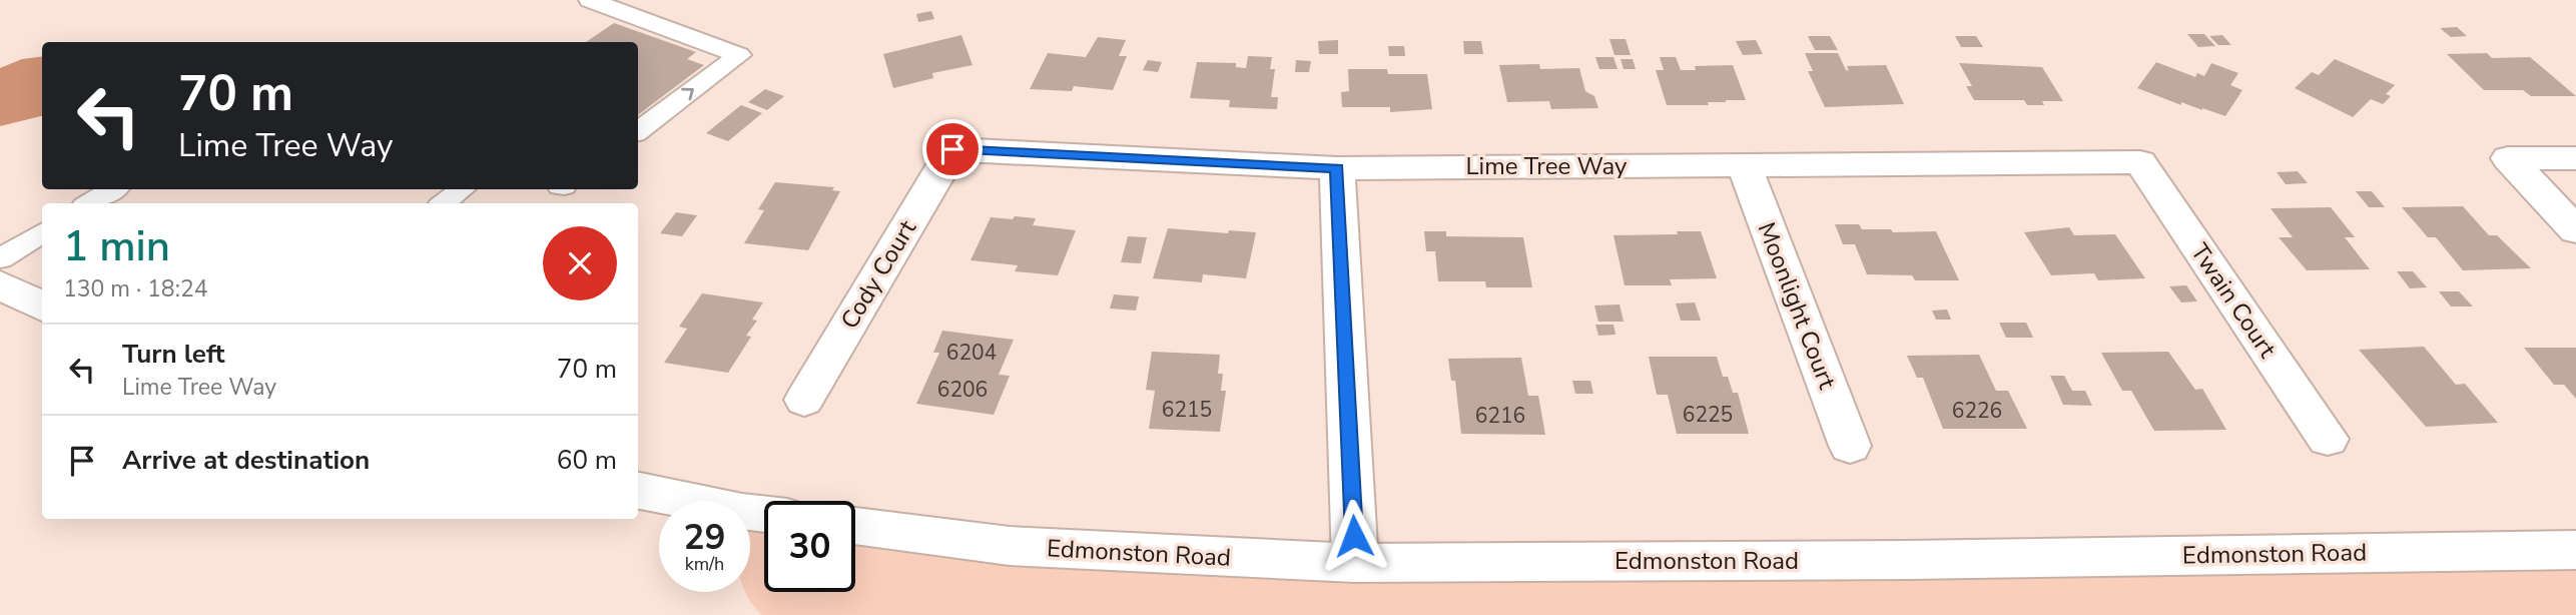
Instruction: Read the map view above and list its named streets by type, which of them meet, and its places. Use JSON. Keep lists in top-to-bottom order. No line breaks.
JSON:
{"streets":{"street":["Lime Tree Way","Cody Court","Twain Court","Moonlight Court","Edmonston Road"]},"crossings":[["Lime Tree Way","Cody Court"],["Lime Tree Way","Twain Court"],["Lime Tree Way","Moonlight Court"]],"house_numbers":["6204","6206","6215","6226","6225","6216"],"page":{"turn":["70 m","Lime Tree Way"],"heading":["1 min","130 m · 18:24"],"list":[{"name":"Turn left","note":"Lime Tree Way","value":"70 m"},{"name":"Arrive at destination","value":"60 m"}],"speed":"29 km/h","limit":"30"}}
